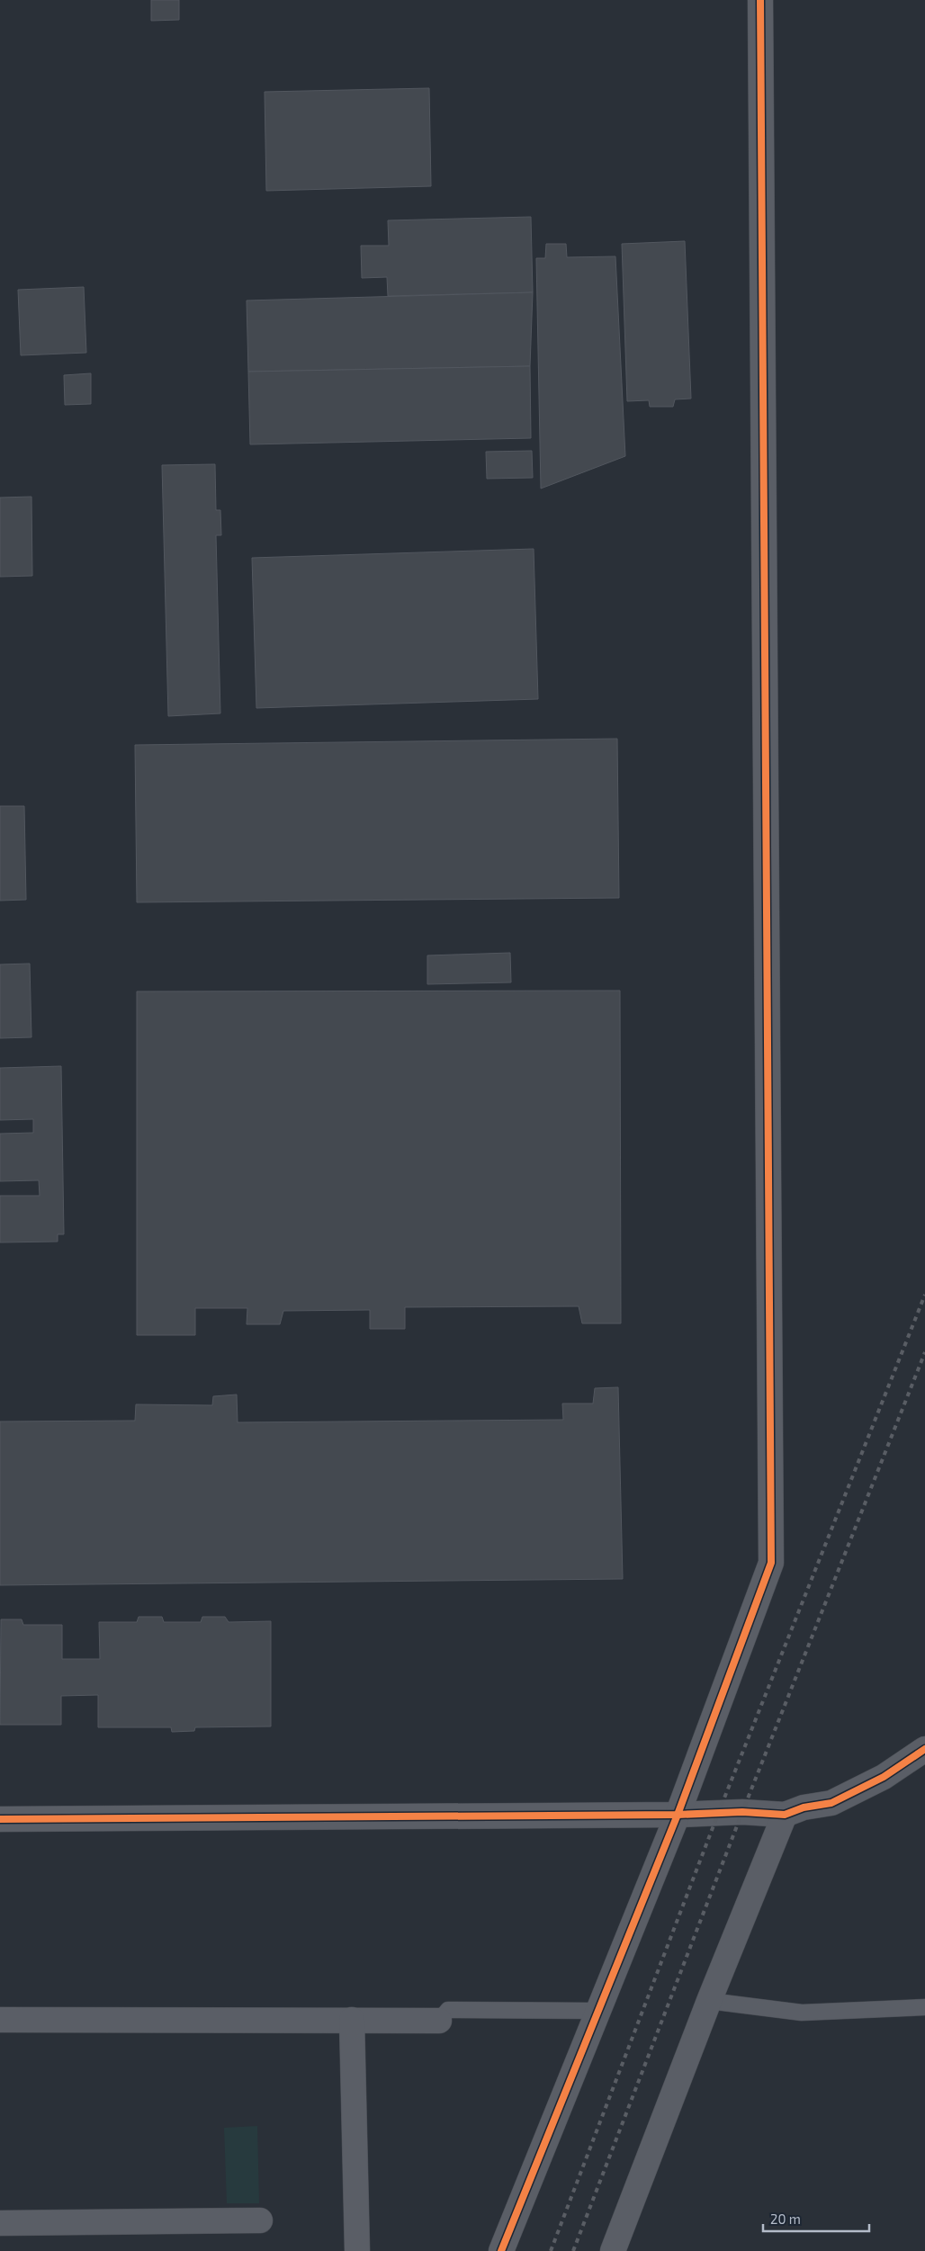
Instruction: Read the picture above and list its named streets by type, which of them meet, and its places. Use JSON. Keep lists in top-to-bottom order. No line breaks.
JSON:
{"scale_bar":"20 m"}
